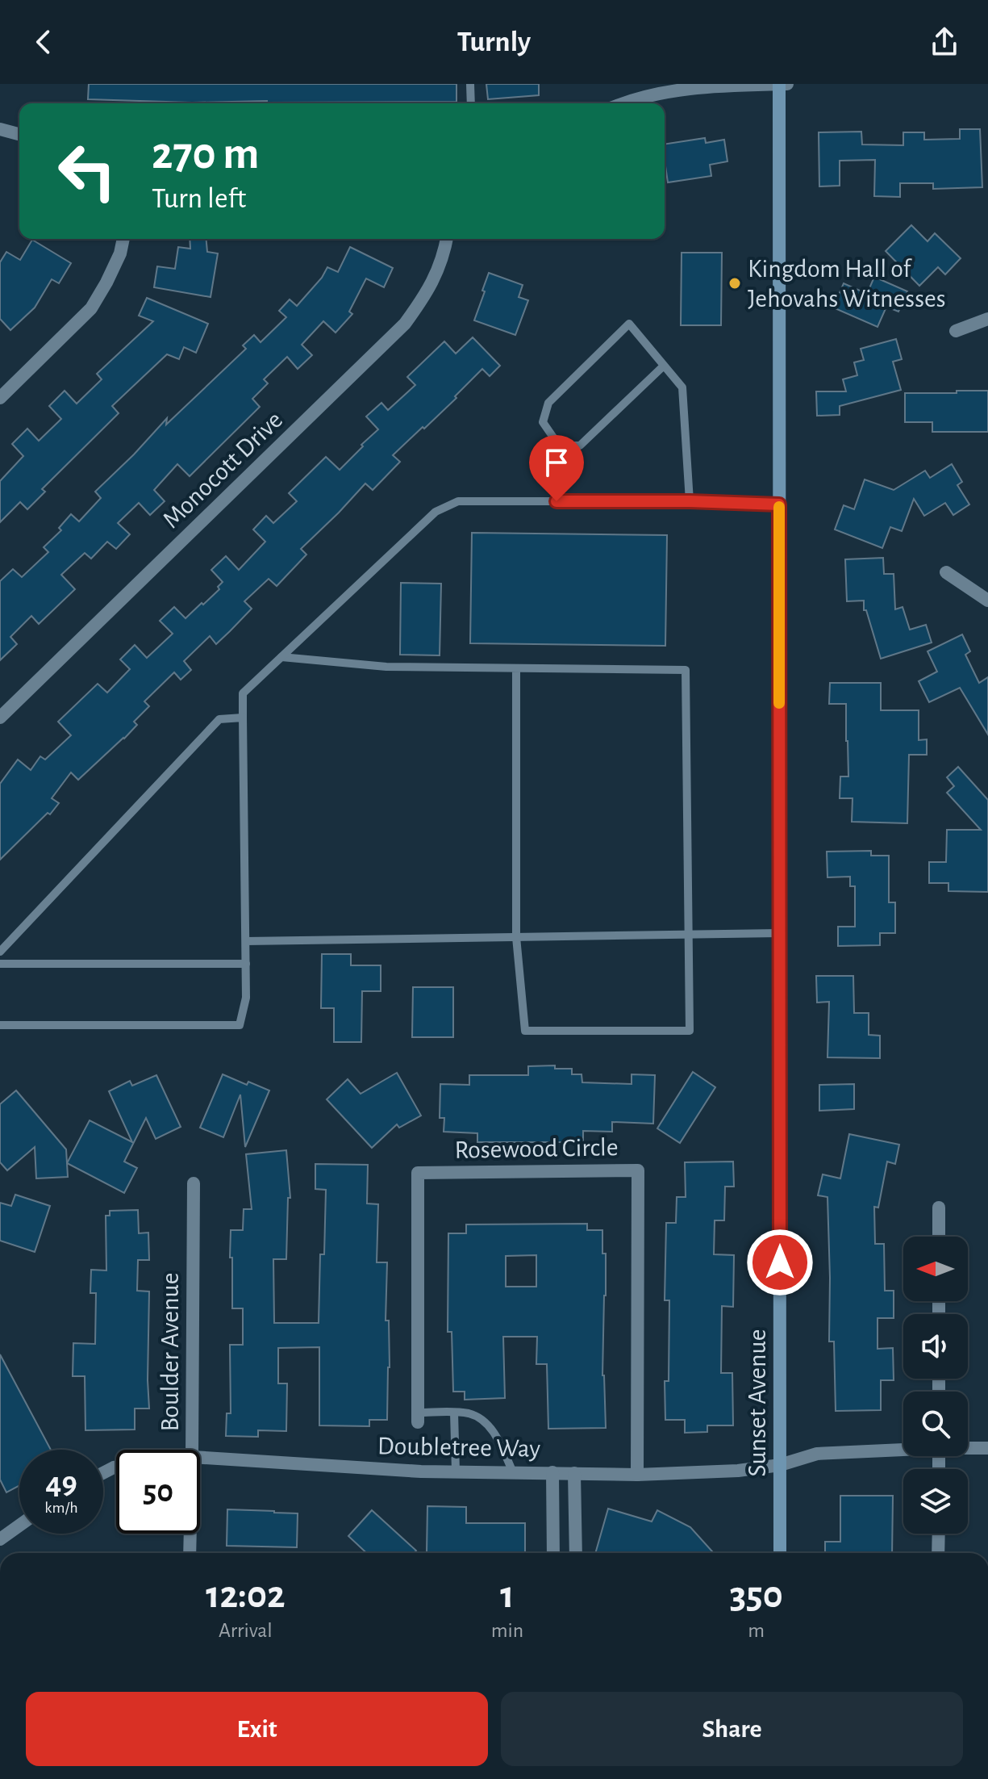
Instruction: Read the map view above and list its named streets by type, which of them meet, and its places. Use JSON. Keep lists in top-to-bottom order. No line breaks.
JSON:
{"streets":{"main road":["Sunset Avenue"],"street":["Monocott Drive","Rosewood Circle","Boulder Avenue","Doubletree Way"]},"crossings":[["Rosewood Circle","Doubletree Way"],["Sunset Avenue","Doubletree Way"]],"places":["Kingdom Hall of Jehovahs Witnesses"],"north":"left","page":{"header":"Turnly","turn":["270 m","Turn left"],"speed":"49 km/h","limit":"50","eta":["12:02","Arrival","1","min","350","m"],"buttons":["Exit","Share"]}}
